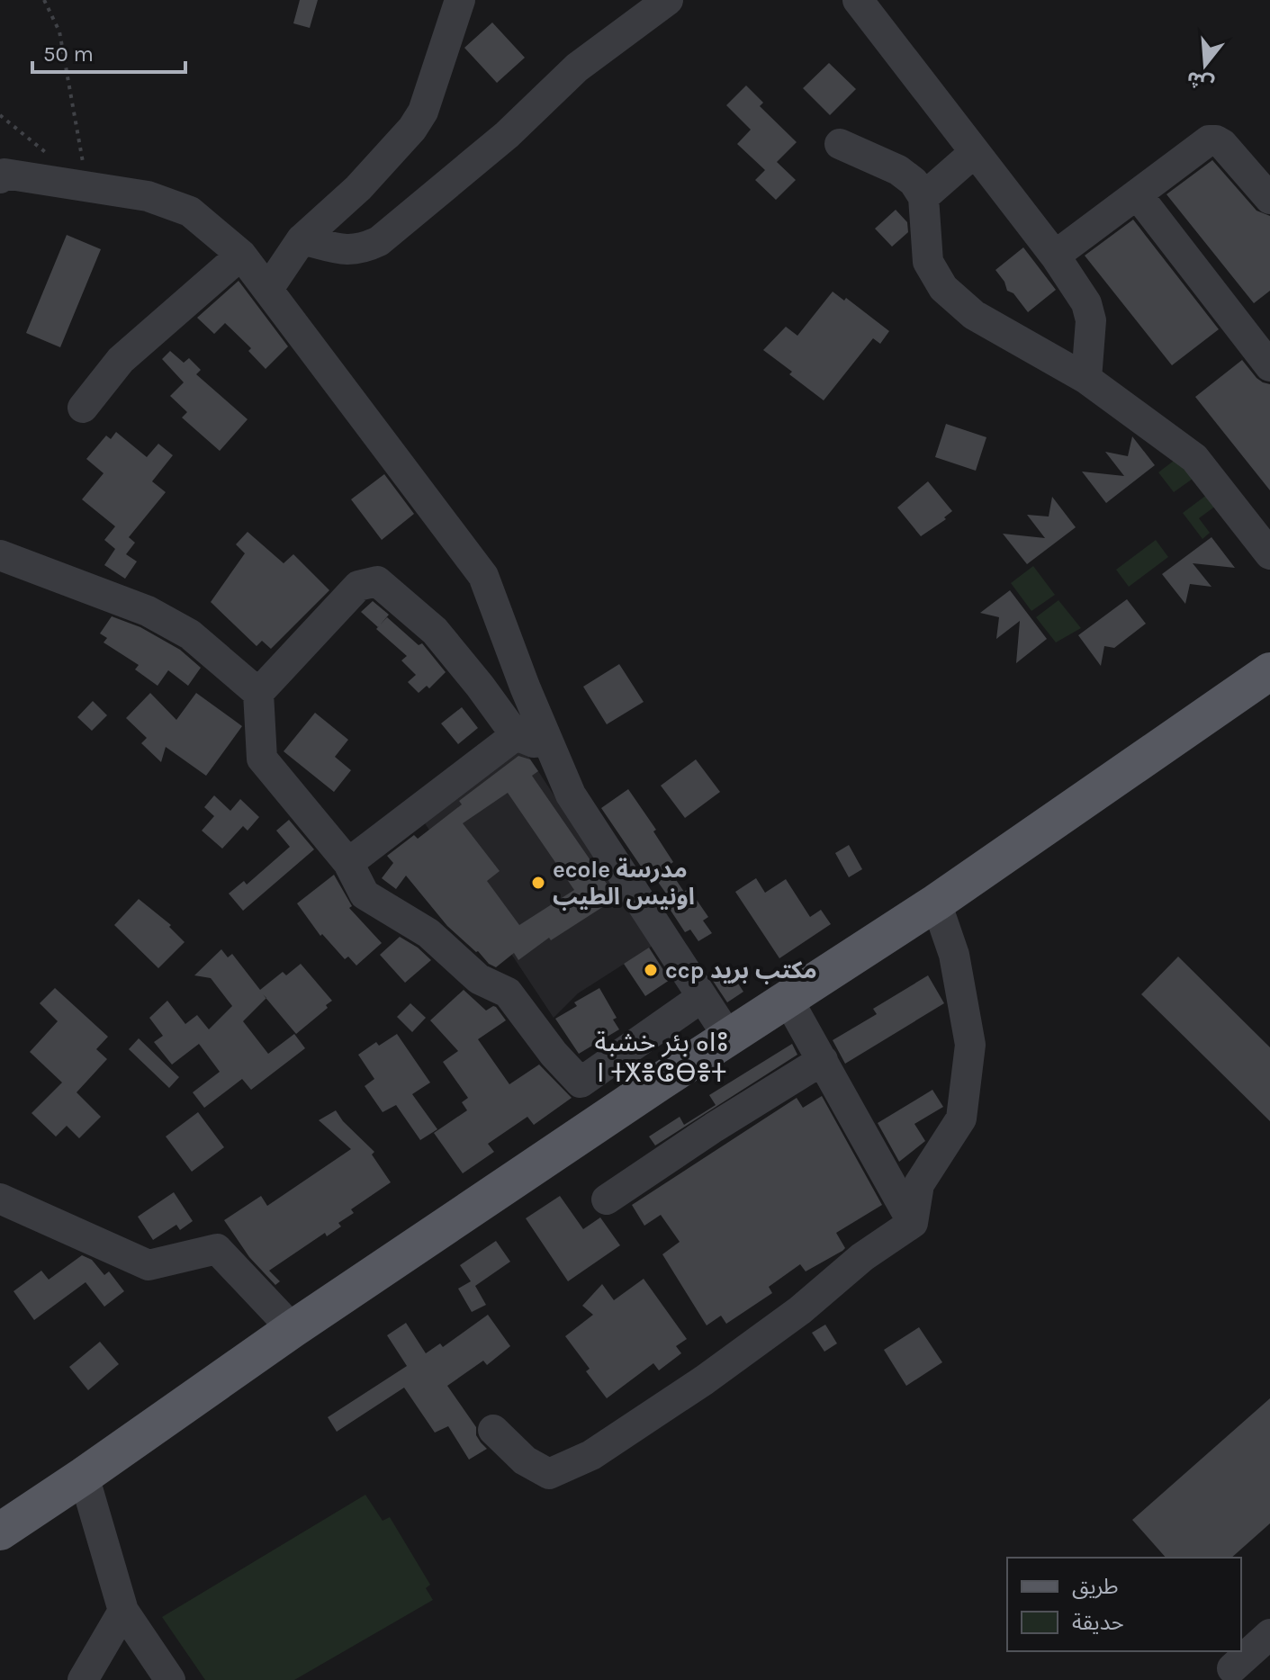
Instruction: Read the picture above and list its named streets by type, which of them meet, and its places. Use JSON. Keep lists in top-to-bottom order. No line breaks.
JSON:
{"districts":["بئر خشبة ⴰⵏⵓ ⵏ ⵜⵅⴻⵛⴱⴻⵜ"],"places":["ecole مدرسة اونيس الطيب","ccp مكتب بريد"],"legend":["طريق","حديقة"],"scale_bar":"50 m","north":"bottom"}
